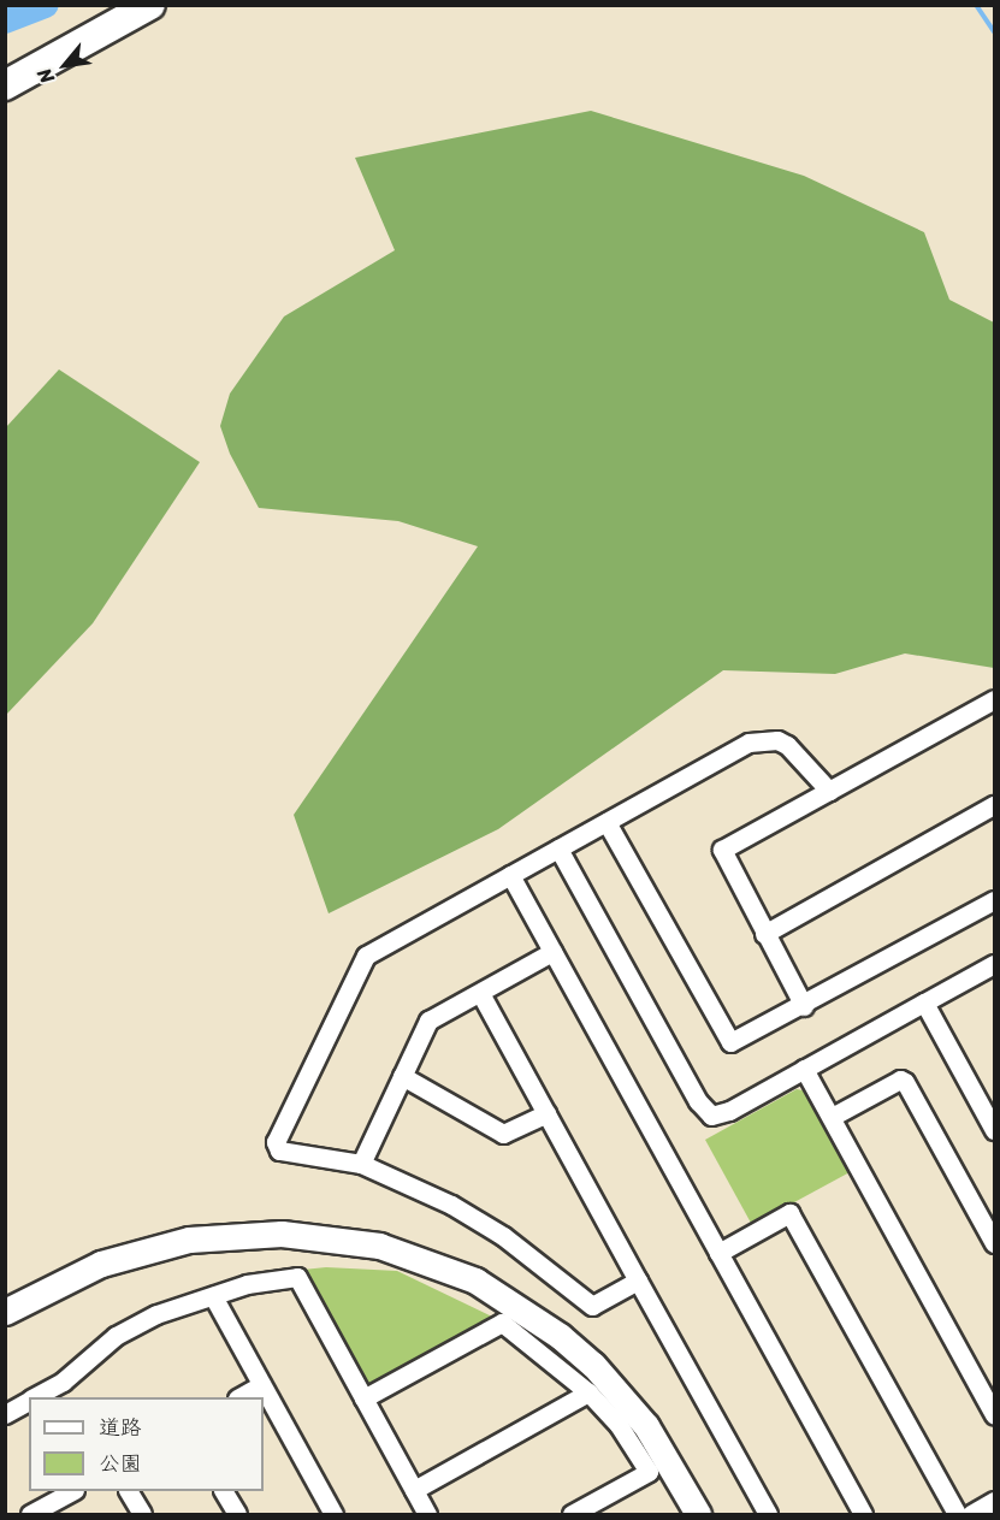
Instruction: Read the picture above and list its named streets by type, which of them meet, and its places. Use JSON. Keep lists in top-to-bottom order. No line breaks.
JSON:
{"legend":["道路","公園"],"north":"bottom left"}
